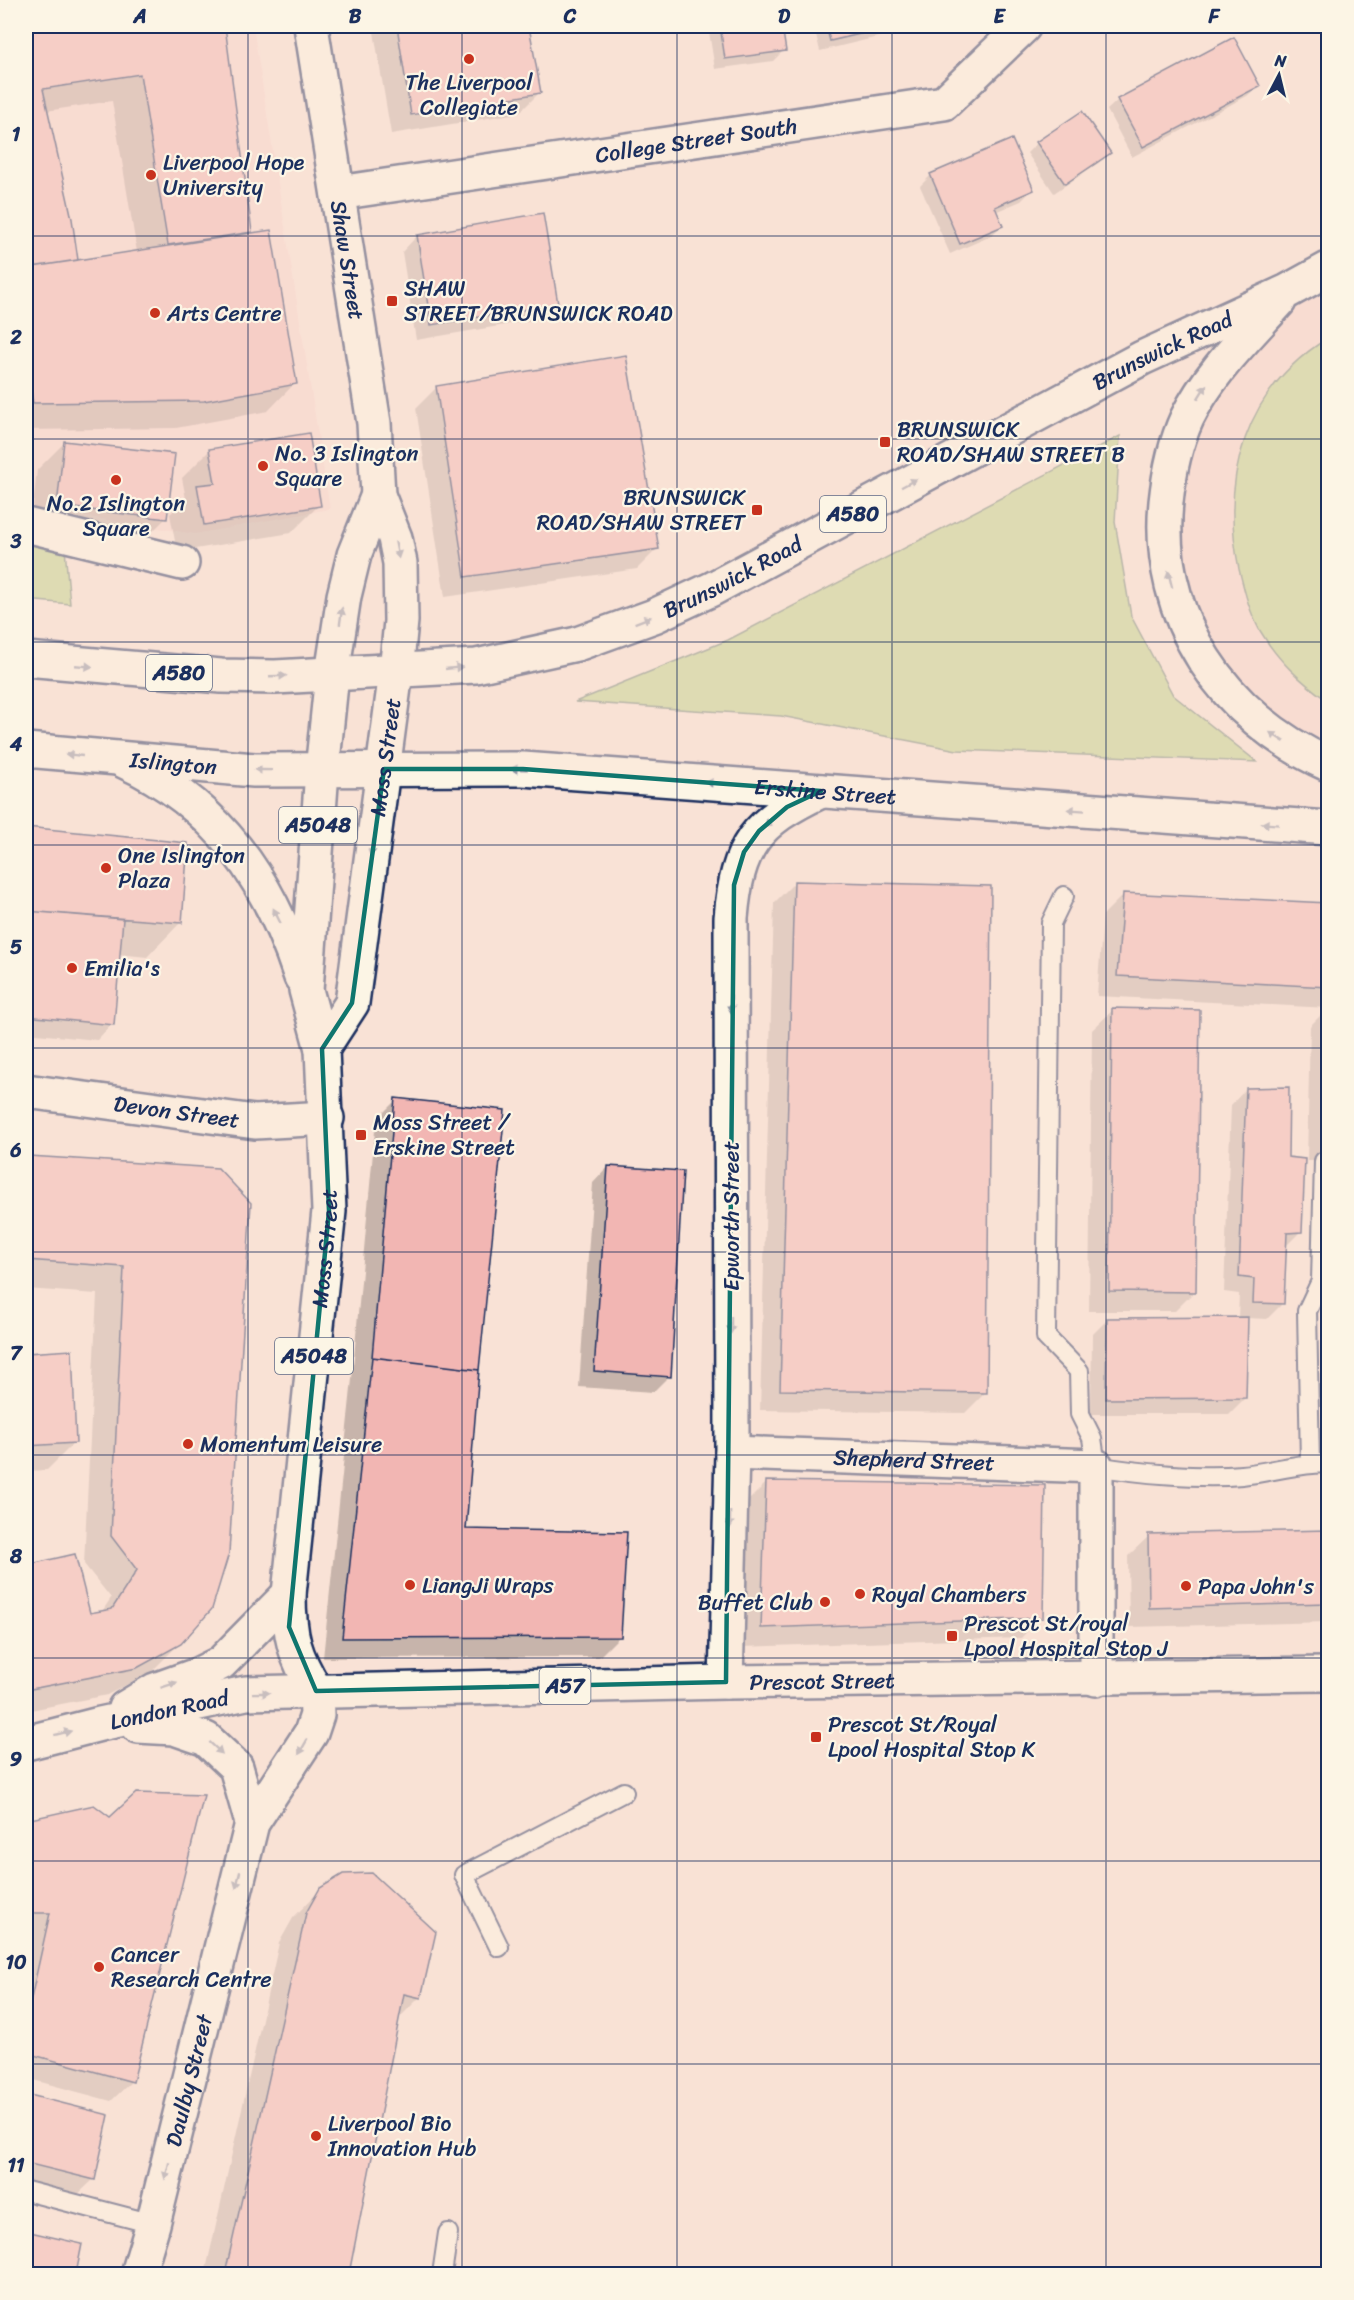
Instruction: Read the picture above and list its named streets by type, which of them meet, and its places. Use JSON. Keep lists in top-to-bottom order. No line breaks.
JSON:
{"streets":{"main road":["College Street South","Shaw Street","Brunswick Road","A580","Moss Street","Islington","Erskine Street","A5048","Devon Street","Epworth Street","Shepherd Street","Prescot Street","A57","London Road","Daulby Street"]},"crossings":[["College Street South","Shaw Street"],["Shaw Street","Brunswick Road"],["Shaw Street","A580"],["Shaw Street","Moss Street"],["Brunswick Road","A580"],["Brunswick Road","Moss Street"],["A580","Moss Street"],["Moss Street","Islington"],["Moss Street","Erskine Street"],["Moss Street","Devon Street"],["Moss Street","Prescot Street"],["Moss Street","London Road"],["Moss Street","Daulby Street"],["Islington","Erskine Street"],["Erskine Street","Epworth Street"],["Epworth Street","Shepherd Street"],["Epworth Street","Prescot Street"],["Prescot Street","London Road"],["Prescot Street","Daulby Street"],["London Road","Daulby Street"]],"one_way":["Brunswick Road","Erskine Street","Epworth Street","London Road","Daulby Street"],"places":{"other":["The Liverpool Collegiate","Liverpool Hope University","Arts Centre","No. 3 Islington Square","No.2 Islington Square","One Islington Plaza","Emilia's","Momentum Leisure","LiangJi Wraps","Papa John's","Royal Chambers","Buffet Club","Cancer Research Centre","Liverpool Bio Innovation Hub"],"transit":["SHAW STREET/BRUNSWICK ROAD","BRUNSWICK ROAD/SHAW STREET B","BRUNSWICK ROAD/SHAW STREET","Moss Street / Erskine Street","Prescot St/royal Lpool Hospital Stop J","Prescot St/Royal Lpool Hospital Stop K"]},"north":"top","grid":{"columns":["A","B","C","D","E","F"],"rows":["1","2","3","4","5","6","7","8","9","10","11"]}}
